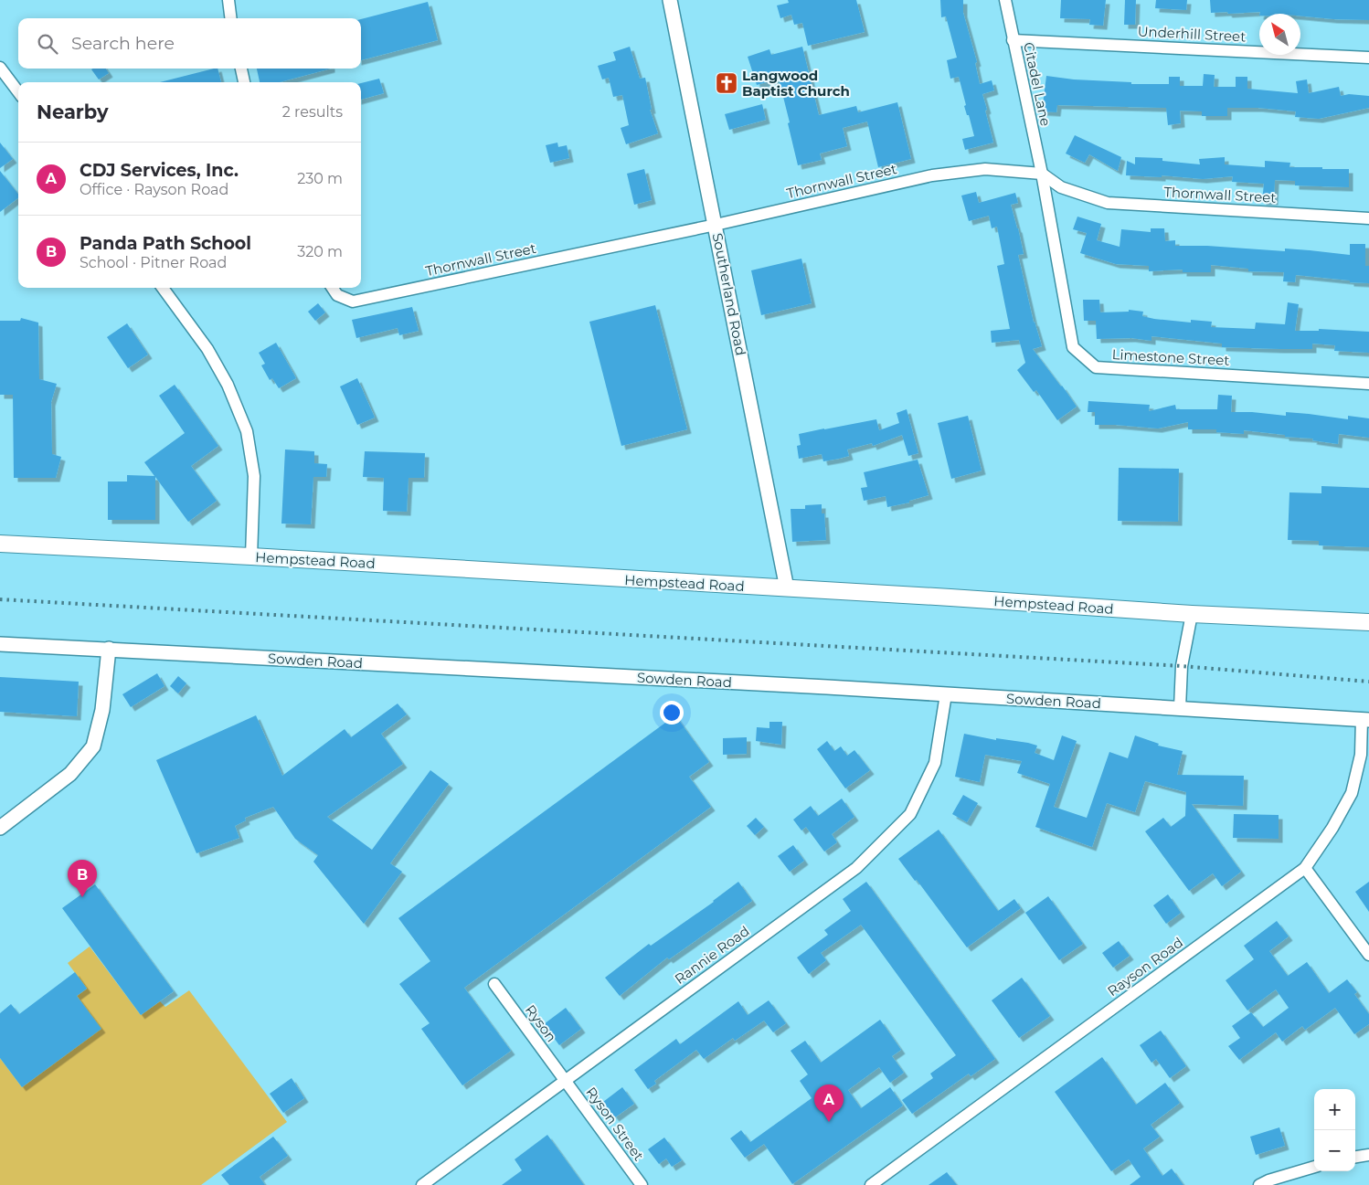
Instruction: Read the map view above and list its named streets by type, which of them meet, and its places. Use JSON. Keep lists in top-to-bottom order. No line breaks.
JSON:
{"streets":{"main road":["Hempstead Road"],"street":["Underhill Street","Citadel Lane","Thornwall Street","Southerland Road","Limestone Street","Sowden Road","Rannie Road","Rayson Road","Ryson","Ryson Street"]},"crossings":[["Underhill Street","Citadel Lane"],["Citadel Lane","Thornwall Street"],["Citadel Lane","Limestone Street"],["Thornwall Street","Southerland Road"],["Thornwall Street","Limestone Street"],["Southerland Road","Hempstead Road"],["Sowden Road","Rannie Road"],["Sowden Road","Rayson Road"],["Rannie Road","Ryson"],["Rannie Road","Ryson Street"],["Ryson","Ryson Street"]],"places":{"church":["Langwood Baptist Church"]},"north":"top left","page":{"search":"Search here","heading":["Nearby","2 results"],"list":[{"mark":"A","name":"CDJ Services, Inc.","note":"Office · Rayson Road","value":"230 m"},{"mark":"B","name":"Panda Path School","note":"School · Pitner Road","value":"320 m"}],"pins":["B","A"],"map_buttons":["+","−"]}}
